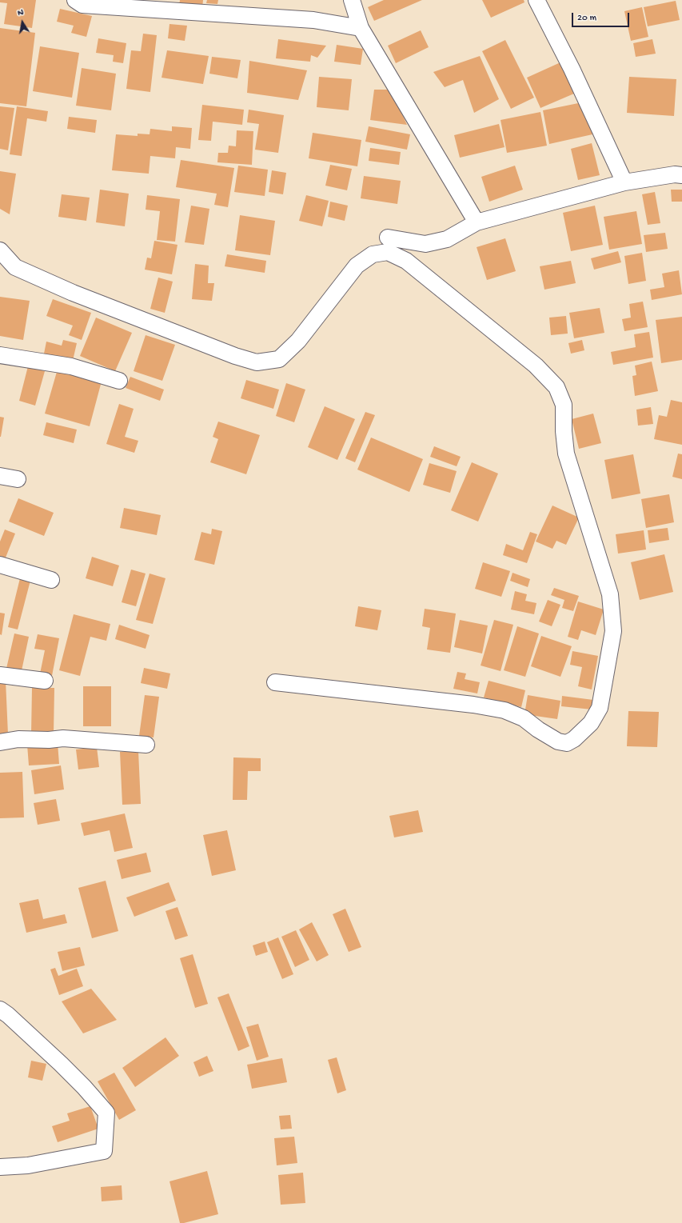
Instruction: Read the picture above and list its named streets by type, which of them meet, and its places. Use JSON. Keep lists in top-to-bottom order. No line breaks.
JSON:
{"scale_bar":"20 m","north":"top"}
